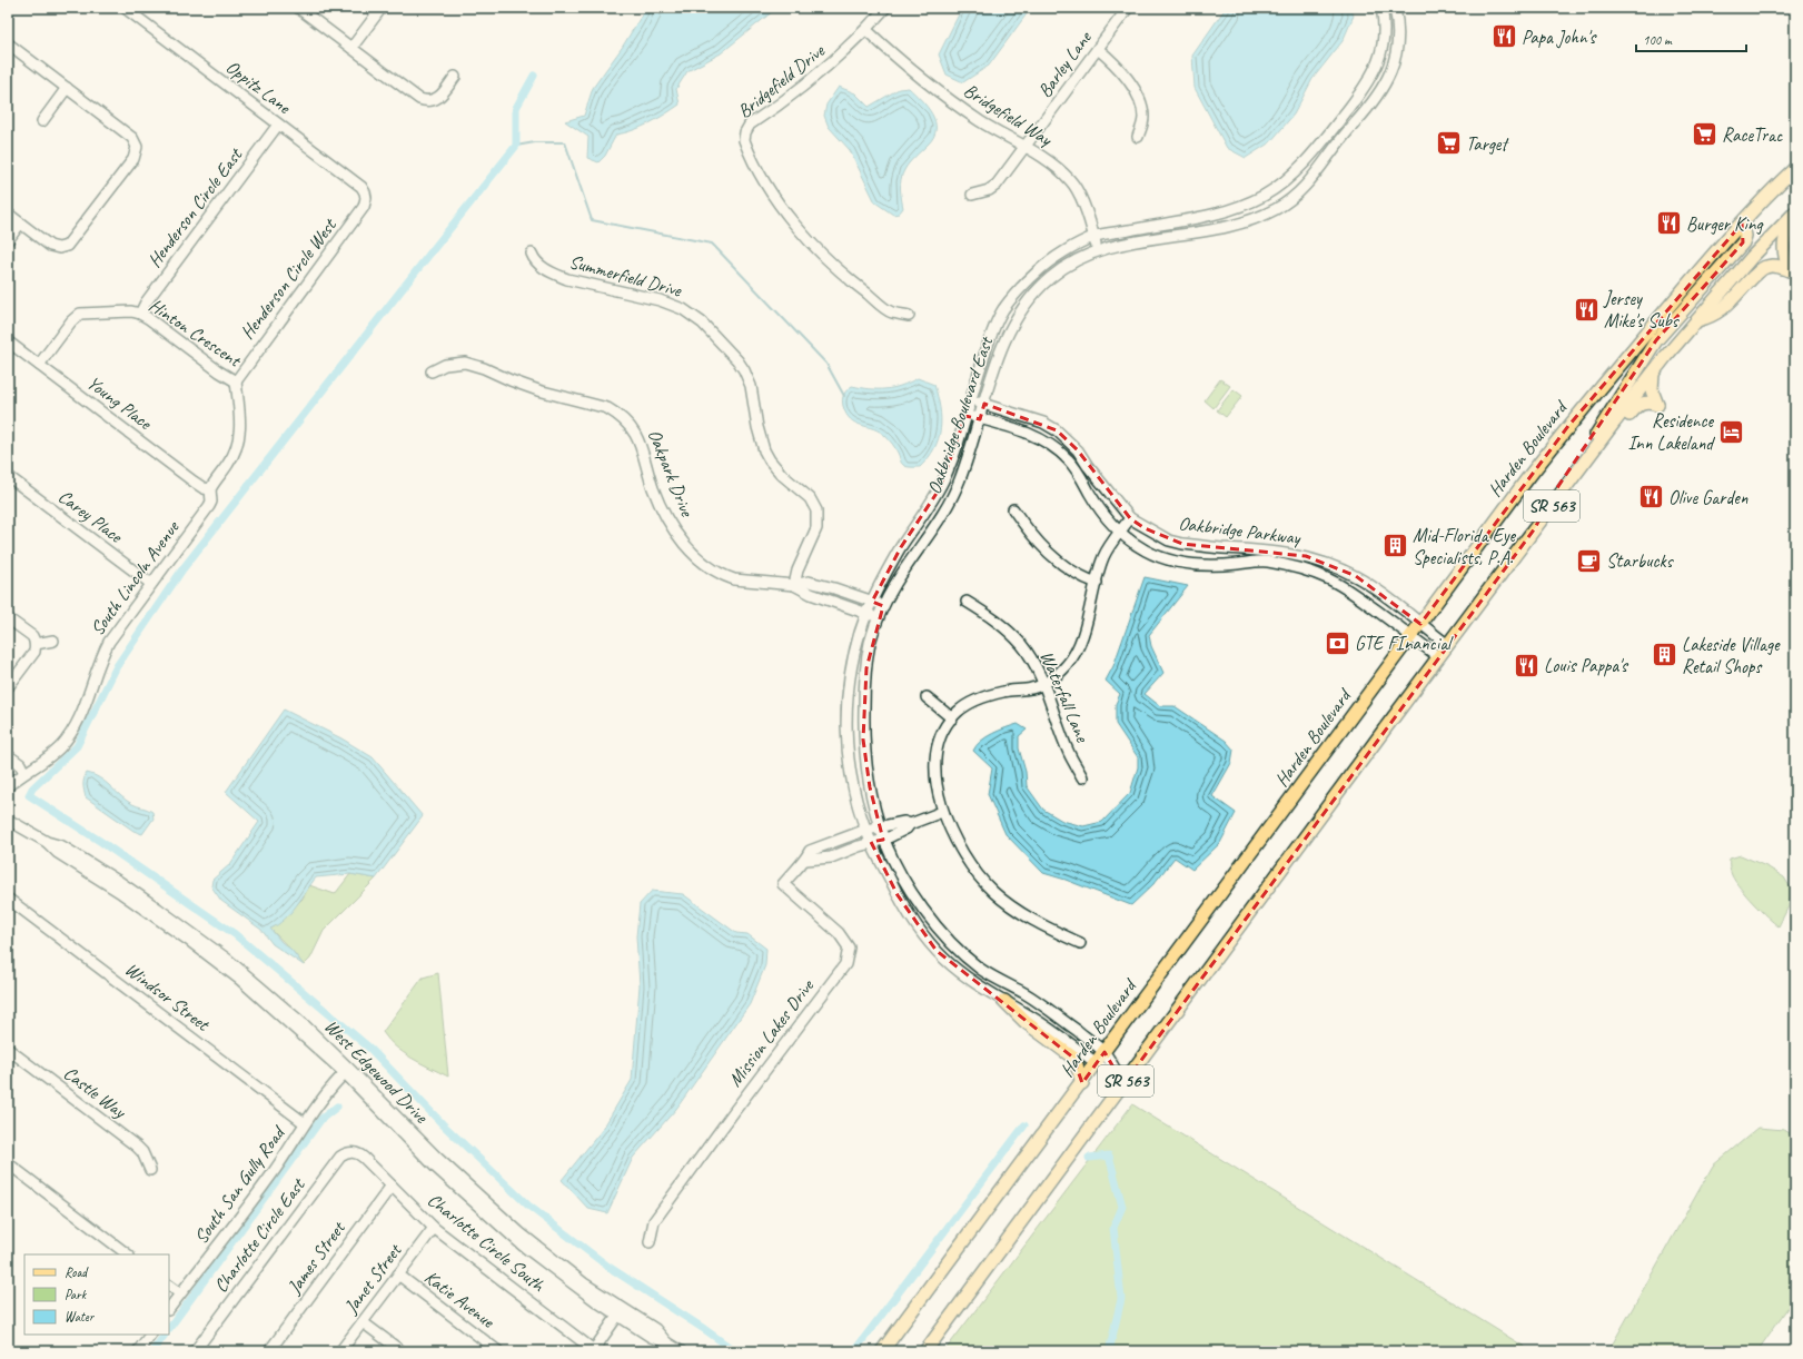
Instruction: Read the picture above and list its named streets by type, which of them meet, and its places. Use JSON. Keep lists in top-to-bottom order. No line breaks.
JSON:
{"streets":{"main road":["Harden Boulevard","SR 563"],"street":["Barley Lane","Bridgefield Drive","Oppitz Lane","Bridgefield Way","Henderson Circle East","Summerfield Drive","Henderson Circle West","Hinton Crescent","Young Place","Oakbridge Boulevard East","Oakpark Drive","Carey Place","Oakbridge Parkway","South Lincoln Avenue","Waterfall Lane","Windsor Street","Mission Lakes Drive","West Edgewood Drive","Castle Way","South San Gully Road","Charlotte Circle East","Charlotte Circle South","James Street","Janet Street","Katie Avenue"]},"crossings":[["Barley Lane","Bridgefield Way"],["Bridgefield Drive","Bridgefield Way"],["Oppitz Lane","Henderson Circle East"],["Oppitz Lane","Henderson Circle West"],["Bridgefield Way","Oakbridge Boulevard East"],["Henderson Circle East","Hinton Crescent"],["Summerfield Drive","Oakpark Drive"],["Henderson Circle West","Hinton Crescent"],["Hinton Crescent","Young Place"],["Hinton Crescent","South Lincoln Avenue"],["Young Place","South Lincoln Avenue"],["Oakbridge Boulevard East","Harden Boulevard"],["Oakbridge Boulevard East","Oakpark Drive"],["Oakbridge Boulevard East","SR 563"],["Oakbridge Boulevard East","Oakbridge Parkway"],["Oakbridge Boulevard East","Mission Lakes Drive"],["Harden Boulevard","Oakbridge Parkway"],["SR 563","Oakbridge Parkway"],["Carey Place","South Lincoln Avenue"],["Windsor Street","South San Gully Road"],["West Edgewood Drive","South San Gully Road"],["Charlotte Circle East","Charlotte Circle South"],["Charlotte Circle South","James Street"],["Charlotte Circle South","Janet Street"],["Janet Street","Katie Avenue"]],"places":{"restaurant":["Papa John's","Burger King","Jersey Mike's Subs","Olive Garden","Louis Pappa's"],"supermarket":["RaceTrac","Target"],"hotel":["Residence Inn Lakeland"],"building":["Mid-Florida Eye Specialists, P.A.","Lakeside Village Retail Shops"],"cafe":["Starbucks"],"bank":["GTE FInancial"]},"legend":["Road","Park","Water"],"scale_bar":"100 m"}
